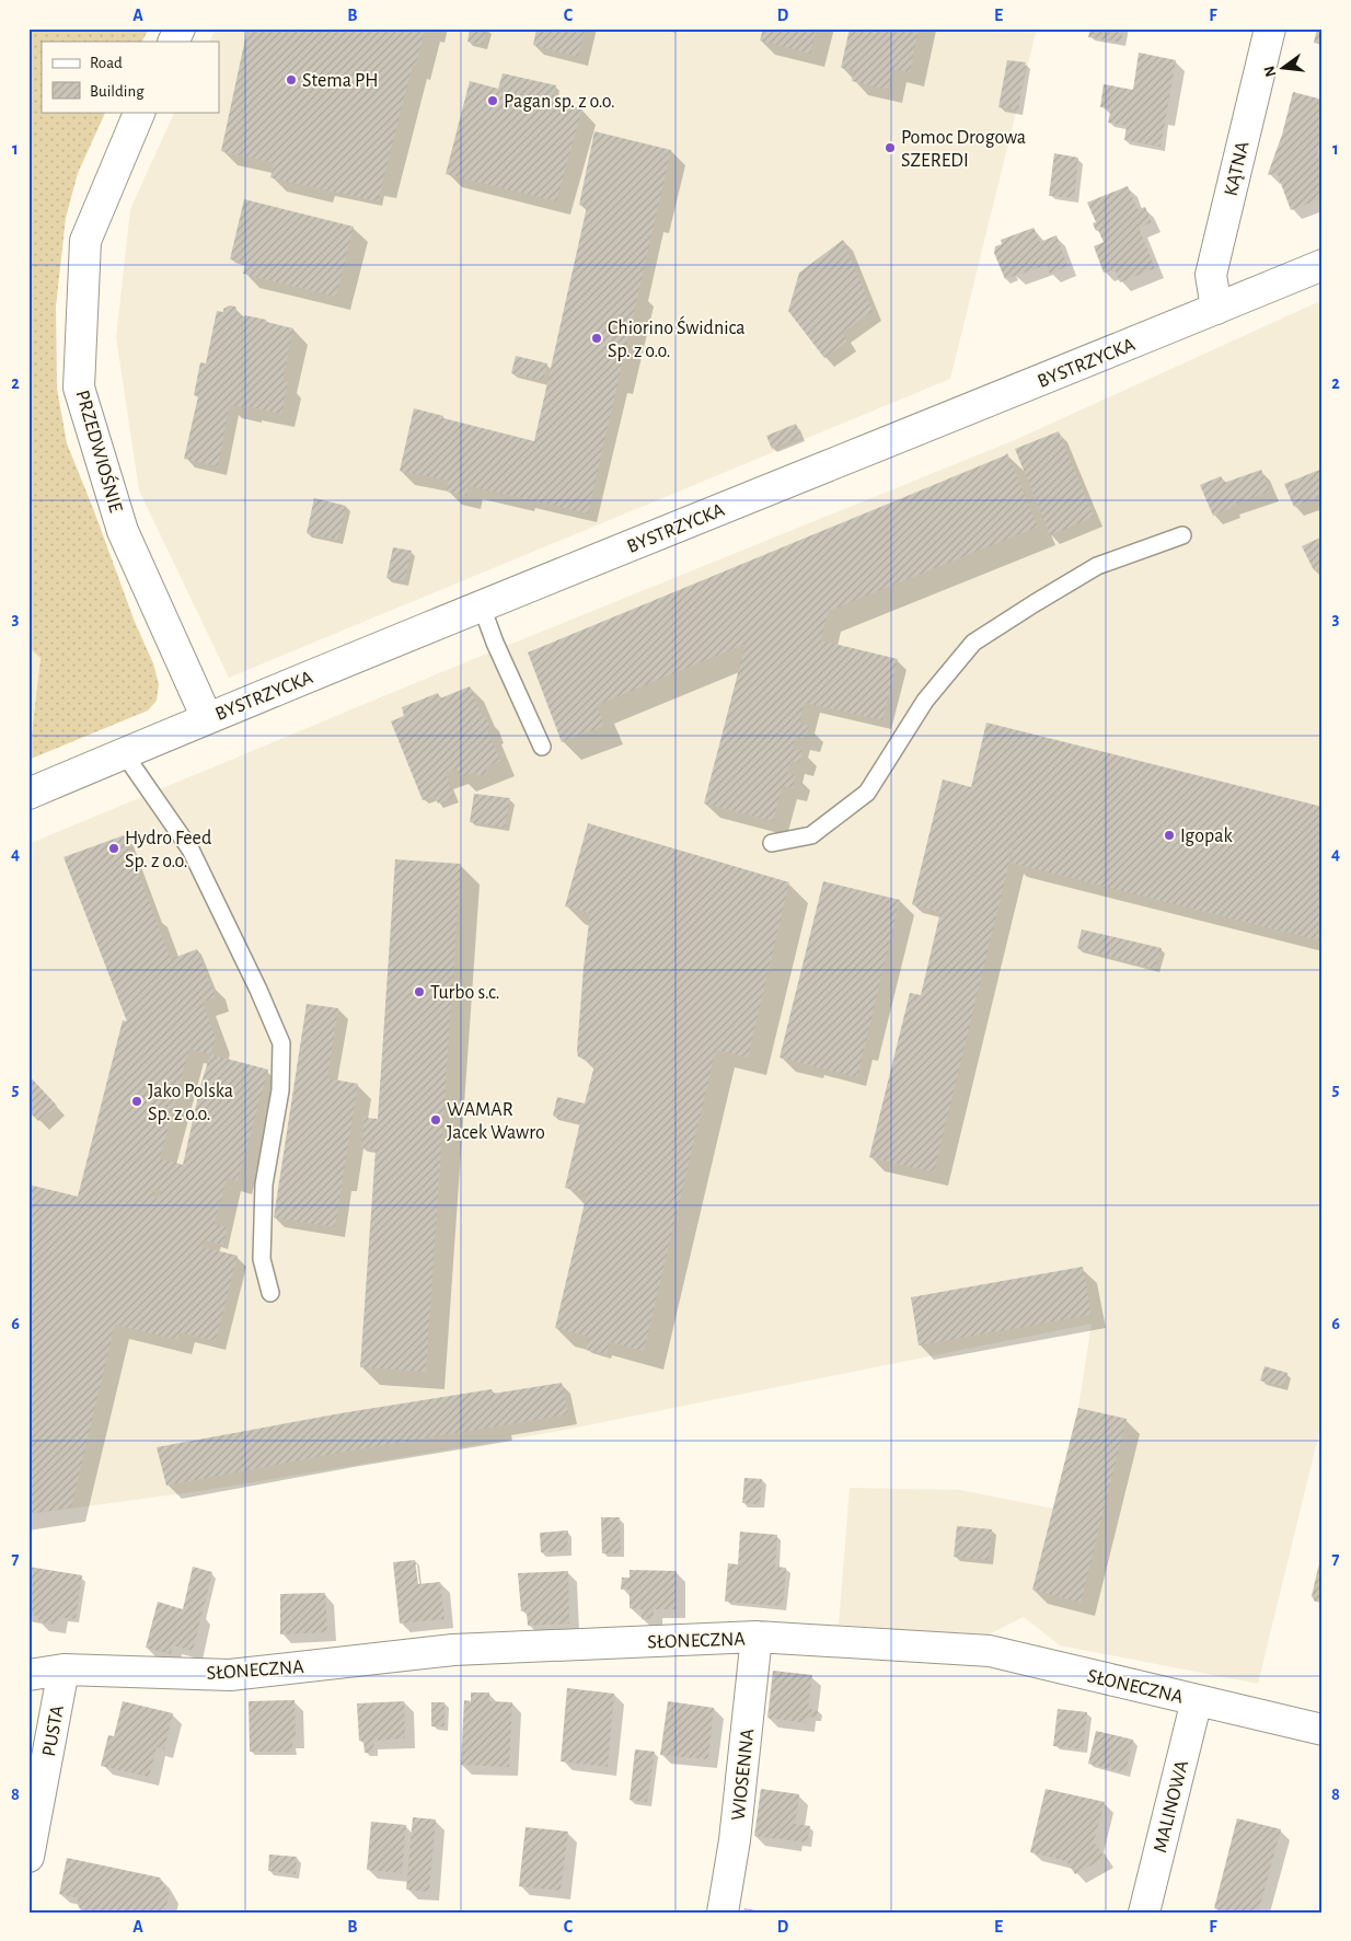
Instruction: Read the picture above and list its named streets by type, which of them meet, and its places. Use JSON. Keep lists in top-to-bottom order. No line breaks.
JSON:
{"streets":{"street":["KĄTNA","BYSTRZYCKA","PRZEDWIOŚNIE","SŁONECZNA","PUSTA","WIOSENNA","MALINOWA"]},"crossings":[["KĄTNA","BYSTRZYCKA"],["BYSTRZYCKA","PRZEDWIOŚNIE"],["SŁONECZNA","PUSTA"],["SŁONECZNA","WIOSENNA"],["SŁONECZNA","MALINOWA"]],"places":["Stema PH","Pagan sp. z o.o.","Pomoc Drogowa SZEREDI","Chiorino Świdnica Sp. z o.o.","Igopak","Hydro Feed Sp. z o.o.","Turbo s.c.","Jako Polska Sp. z o.o.","WAMAR Jacek Wawro"],"legend":["Road","Building"],"north":"left","grid":{"columns":["A","B","C","D","E","F"],"rows":["1","2","3","4","5","6","7","8"]}}
